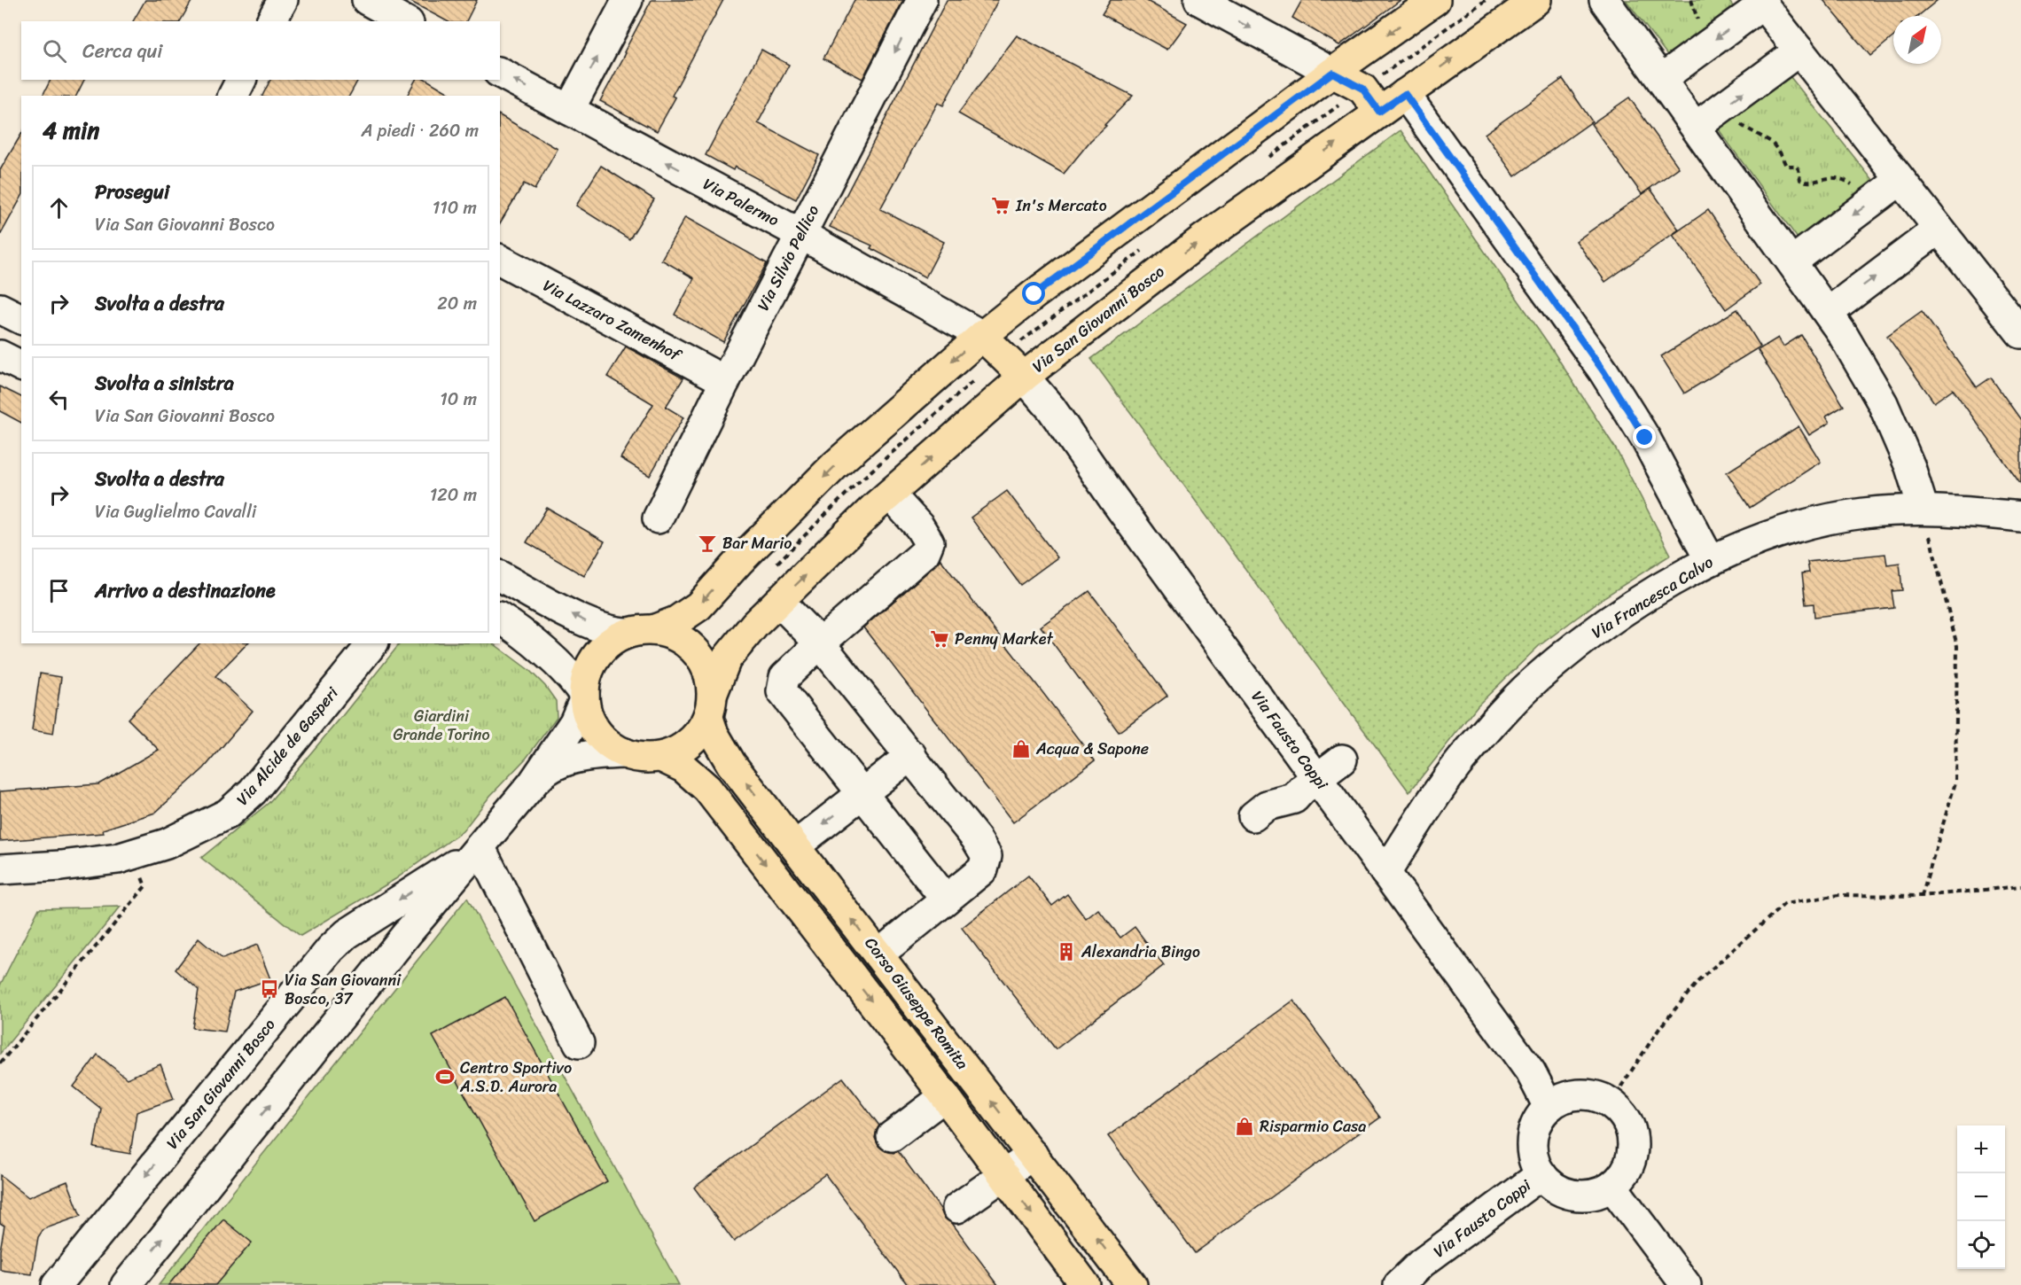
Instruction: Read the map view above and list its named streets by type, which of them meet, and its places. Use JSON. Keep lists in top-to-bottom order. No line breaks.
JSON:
{"streets":{"main road":["Via San Giovanni Bosco","Corso Giuseppe Romita"],"street":["Via Palermo","Via Silvio Pellico","Via Lazzaro Zamenhof","Via Francesca Calvo","Via Fausto Coppi","Via Alcide de Gasperi"]},"crossings":[["Via Palermo","Via Silvio Pellico"],["Via Silvio Pellico","Via Lazzaro Zamenhof"],["Via San Giovanni Bosco","Via Fausto Coppi"],["Via San Giovanni Bosco","Corso Giuseppe Romita"],["Via Francesca Calvo","Via Fausto Coppi"]],"one_way":["Via Palermo"],"parks":["Giardini Grande Torino"],"places":{"supermarket":["In's Mercato","Penny Market"],"bar":["Bar Mario"],"shop":["Acqua & Sapone","Risparmio Casa"],"building":["Alexandria Bingo"],"bus stop":["Via San Giovanni Bosco, 37"],"sports":["Centro Sportivo A.S.D. Aurora"]},"north":"top right","page":{"search":"Cerca qui","heading":["4 min","A piedi · 260 m"],"list":[["Prosegui","Via San Giovanni Bosco","110 m"],["Svolta a destra","20 m"],["Svolta a sinistra","Via San Giovanni Bosco","10 m"],["Svolta a destra","Via Guglielmo Cavalli","120 m"],"Arrivo a destinazione"],"map_buttons":["+","−"]}}
